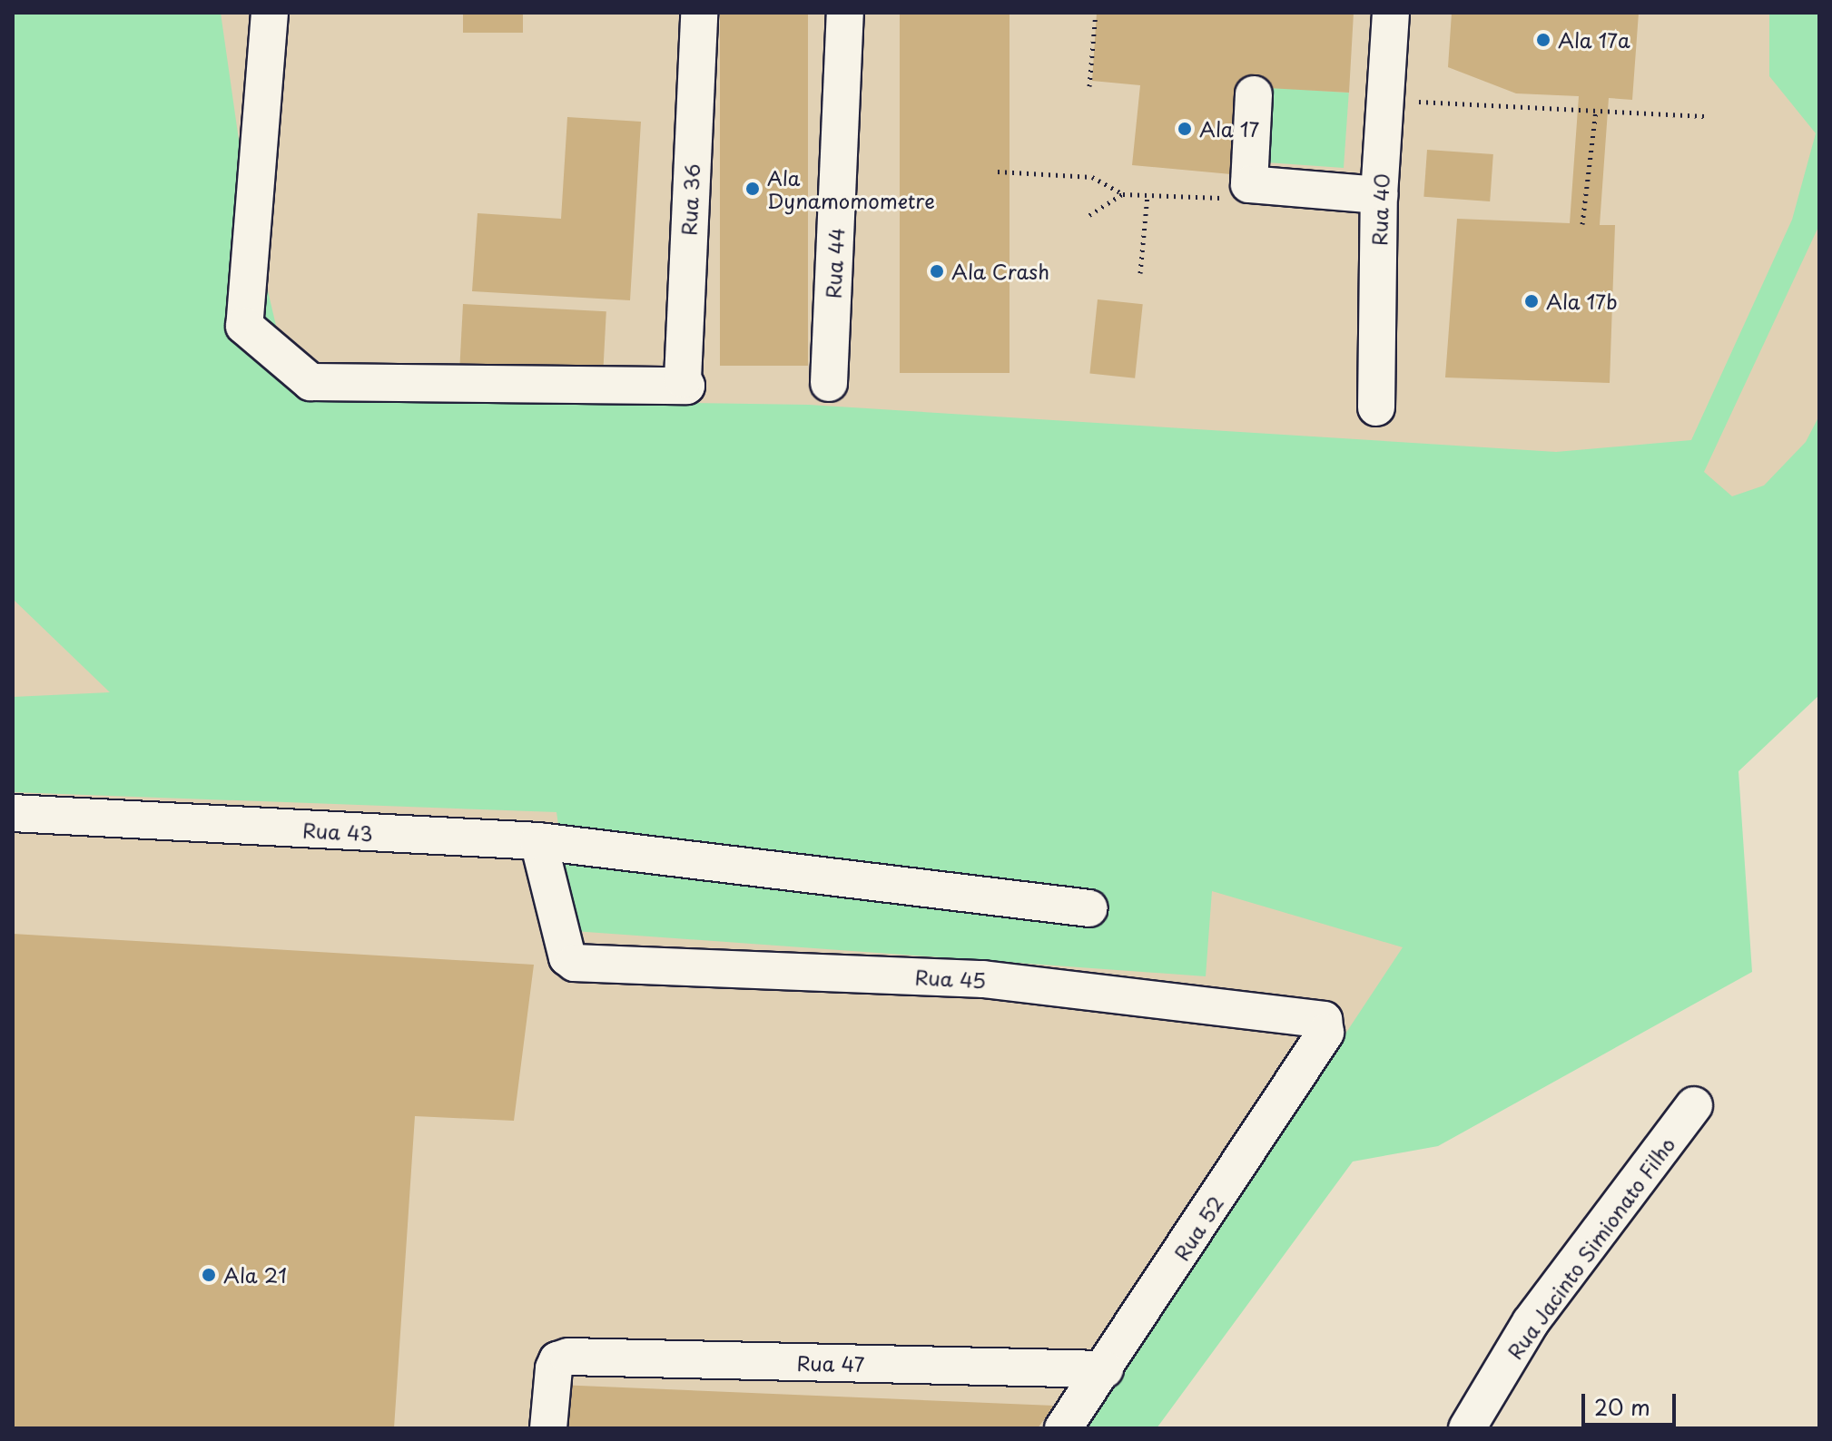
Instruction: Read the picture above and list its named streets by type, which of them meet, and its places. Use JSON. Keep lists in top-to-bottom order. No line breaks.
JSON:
{"streets":{"street":["Rua 36","Rua 40","Rua 44","Rua 43","Rua 45","Rua 52","Rua Jacinto Simionato Filho","Rua 47"]},"crossings":[["Rua 43","Rua 45"],["Rua 45","Rua 52"],["Rua 52","Rua 47"]],"places":["Ala 17a","Ala 17","Ala Dynamomometre","Ala Crash","Ala 17b","Ala 21"],"scale_bar":"20 m"}
